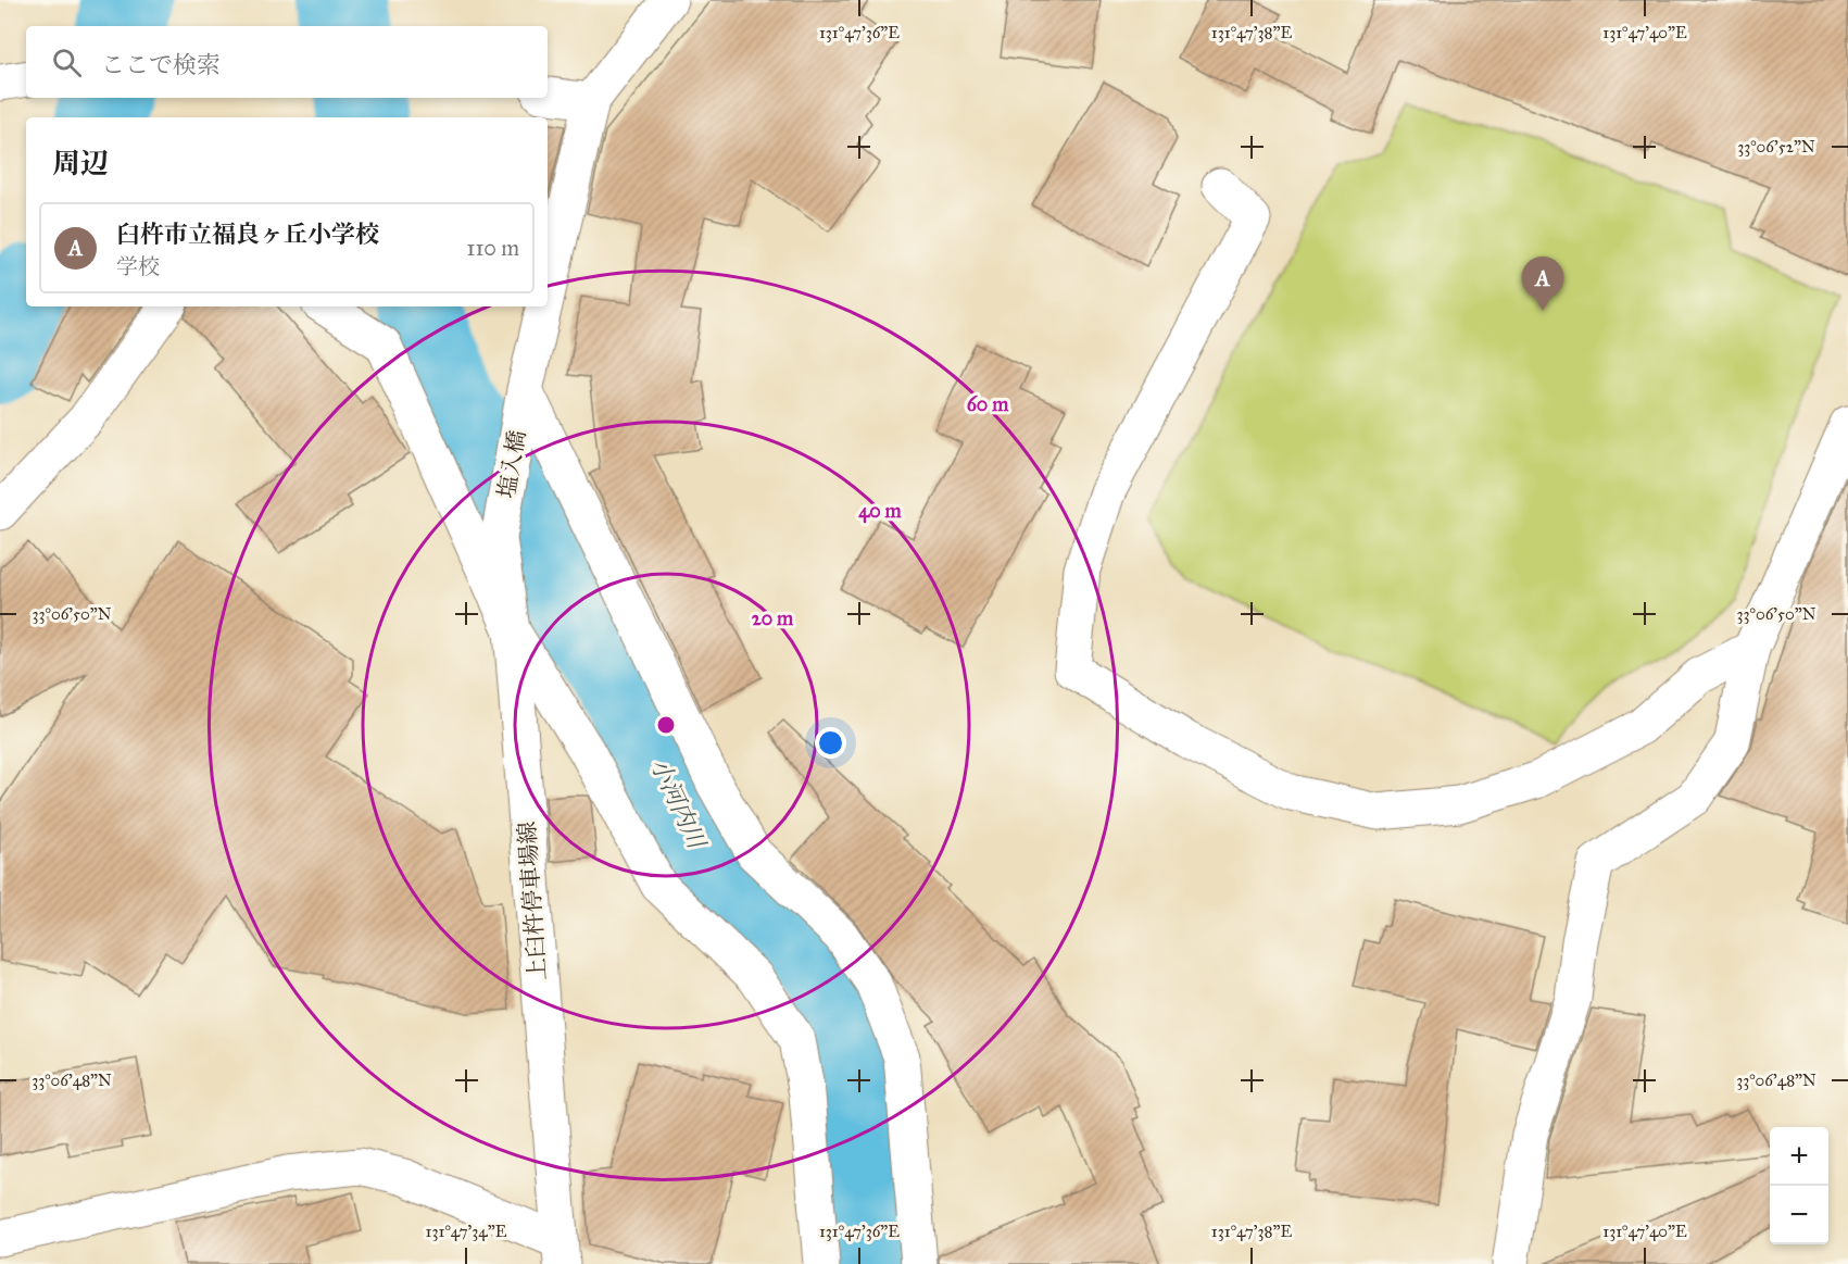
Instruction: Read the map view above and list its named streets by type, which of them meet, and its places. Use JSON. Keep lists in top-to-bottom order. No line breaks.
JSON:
{"streets":{"street":["塩入橋","上臼杵停車場線"]},"crossings":[["塩入橋","上臼杵停車場線"]],"water":["小河内川"],"page":{"search":"ここで検索","heading":"周辺","list":[{"mark":"A","name":"臼杵市立福良ヶ丘小学校","note":"学校","value":"110 m"}],"pins":"A","map_buttons":["+","−"]},"coordinates":["131°47'36\"E","131°47'38\"E","131°47'40\"E","33°06'52\"N","33°06'50\"N","33°06'48\"N","131°47'34\"E"],"rings":["60 m","40 m","20 m"]}
